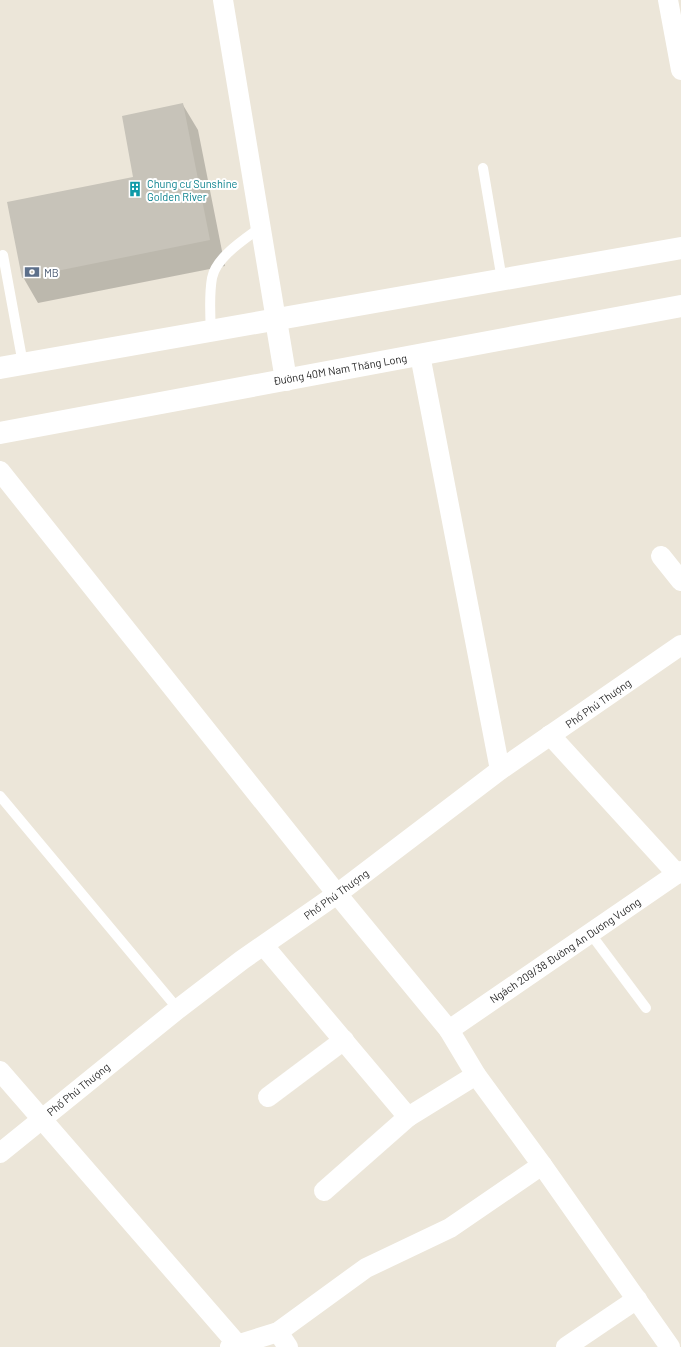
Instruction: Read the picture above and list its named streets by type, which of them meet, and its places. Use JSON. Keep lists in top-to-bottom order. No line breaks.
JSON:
{"streets":{"street":["Đường 40M Nam Thăng Long","Phố Phú Thượng","Ngách 209/38 Đường An Dương Vương"]},"places":{"building":["Chung cư Sunshine Golden River"],"bank":["MB"]}}
